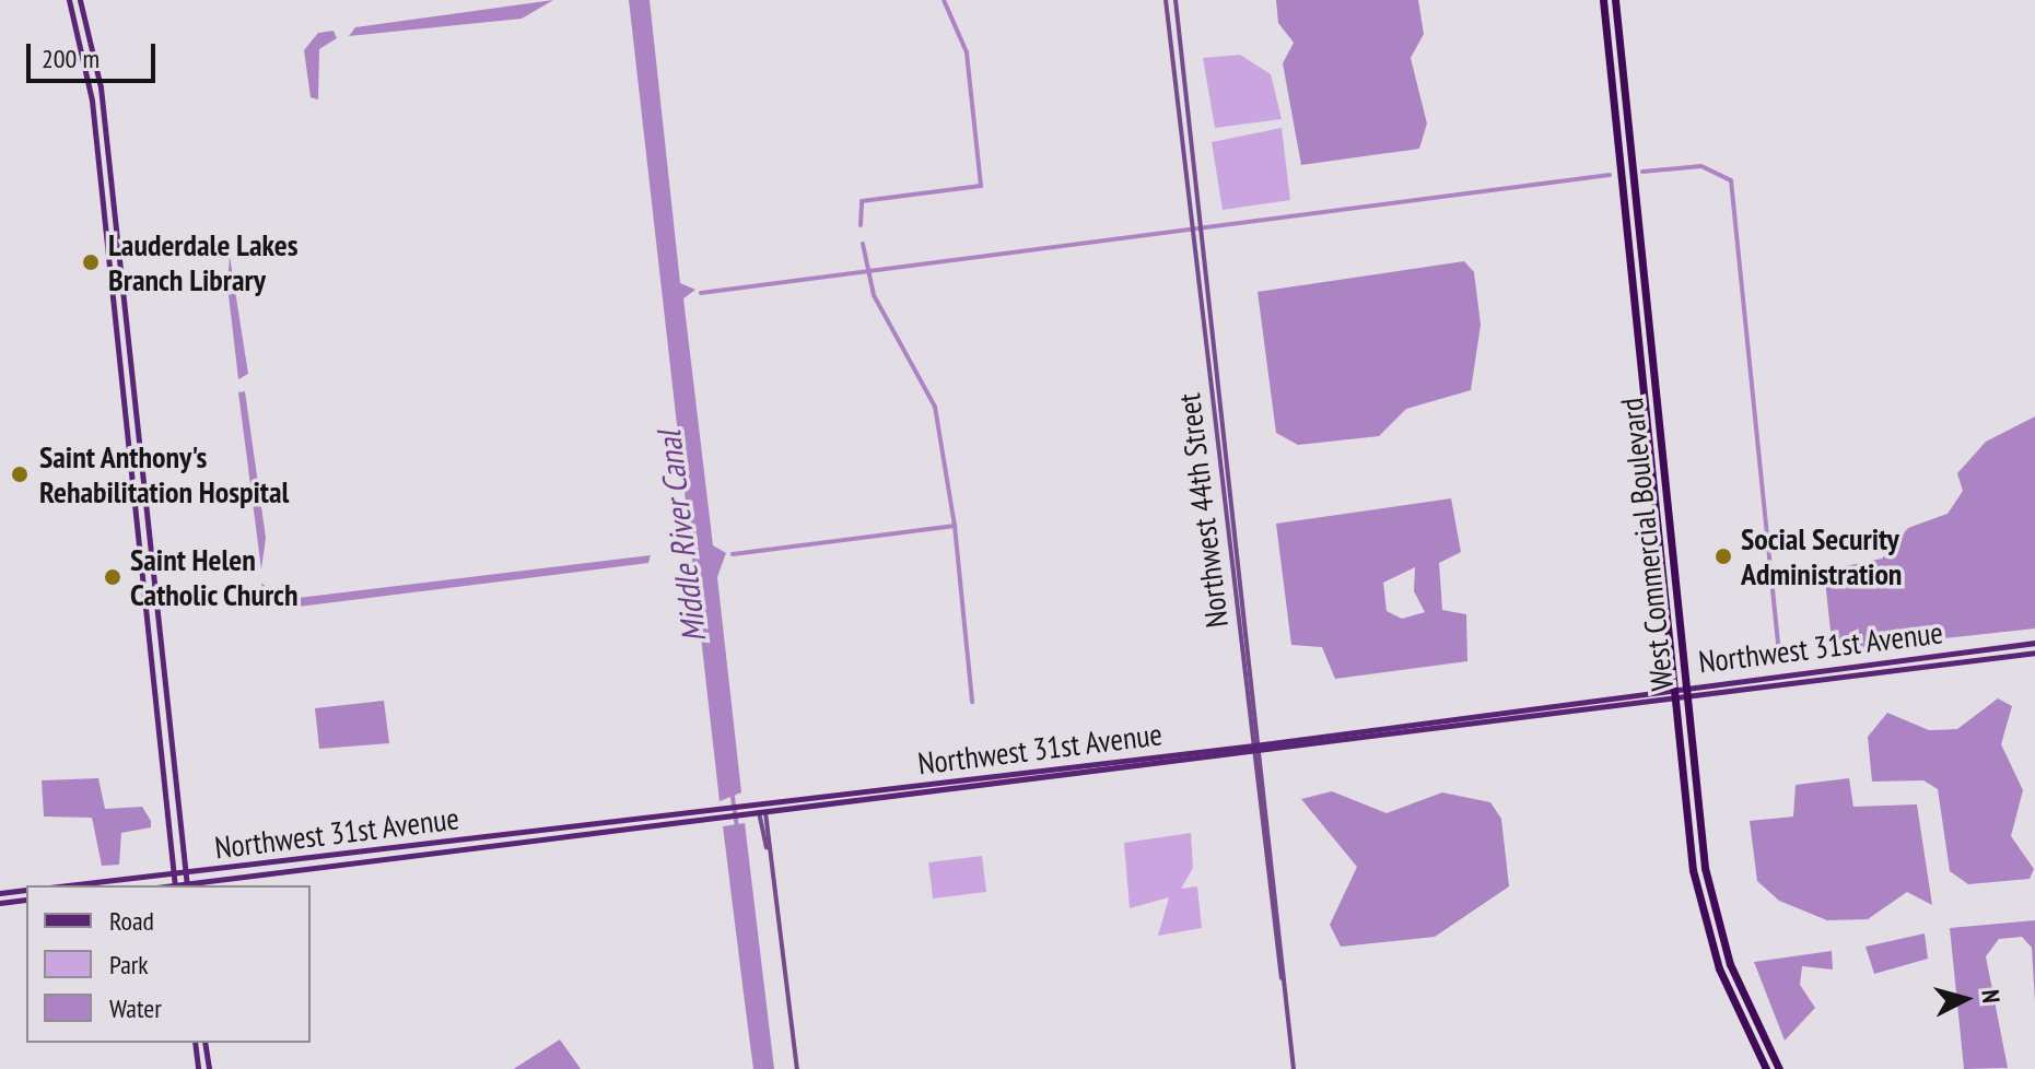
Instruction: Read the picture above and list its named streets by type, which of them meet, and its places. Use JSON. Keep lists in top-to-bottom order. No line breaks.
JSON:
{"streets":{"highway":["West Commercial Boulevard"],"main road":["Northwest 31st Avenue"],"street":["Northwest 44th Street"]},"crossings":[["Northwest 44th Street","Northwest 31st Avenue"],["West Commercial Boulevard","Northwest 31st Avenue"]],"water":["Middle River Canal"],"places":["Lauderdale Lakes Branch Library","Saint Anthony's Rehabilitation Hospital","Social Security Administration","Saint Helen Catholic Church"],"legend":["Road","Park","Water"],"scale_bar":"200 m","north":"right"}
